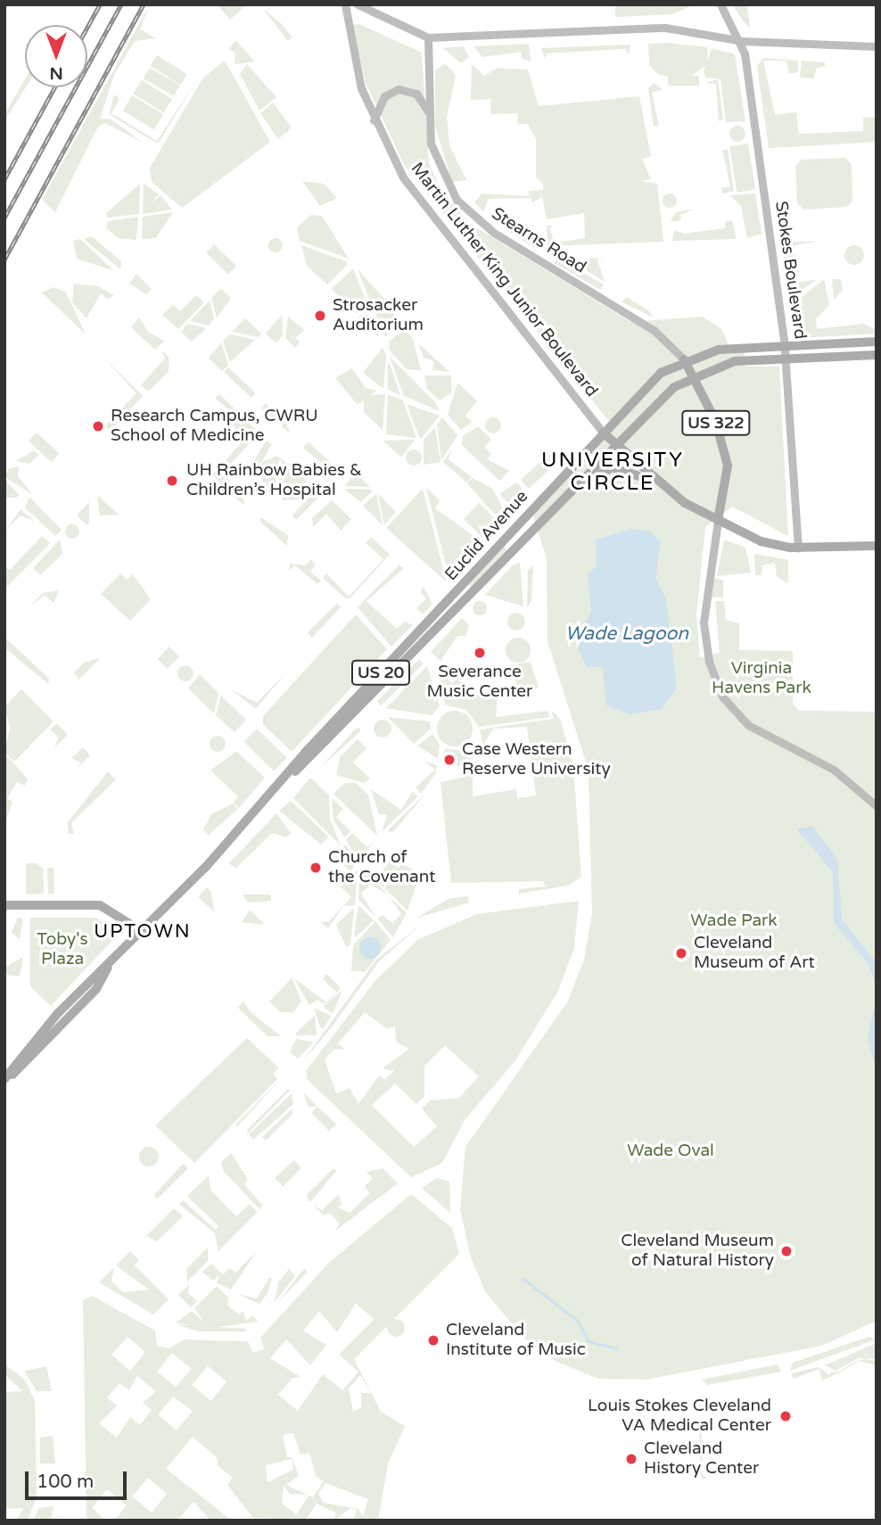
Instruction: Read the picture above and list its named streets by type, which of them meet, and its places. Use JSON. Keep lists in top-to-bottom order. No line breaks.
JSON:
{"streets":{"main road":["Stearns Road","Stokes Boulevard","Martin Luther King Junior Boulevard","US 322","Euclid Avenue","US 20"]},"crossings":[["Stearns Road","US 322"],["Stearns Road","Euclid Avenue"],["Stokes Boulevard","Martin Luther King Junior Boulevard"],["Stokes Boulevard","Euclid Avenue"],["Martin Luther King Junior Boulevard","US 322"],["Martin Luther King Junior Boulevard","Euclid Avenue"],["US 322","Euclid Avenue"]],"districts":["UNIVERSITY CIRCLE","UPTOWN"],"water":["Wade Lagoon"],"parks":["Virginia Havens Park","Wade Park","Toby's Plaza","Wade Oval"],"places":["Strosacker Auditorium","Research Campus, CWRU School of Medicine","UH Rainbow Babies & Children’s Hospital","Severance Music Center","Case Western Reserve University","Church of the Covenant","Cleveland Museum of Art","Cleveland Museum of Natural History","Cleveland Institute of Music","Louis Stokes Cleveland VA Medical Center","Cleveland History Center"],"scale_bar":"100 m","north":"bottom"}
